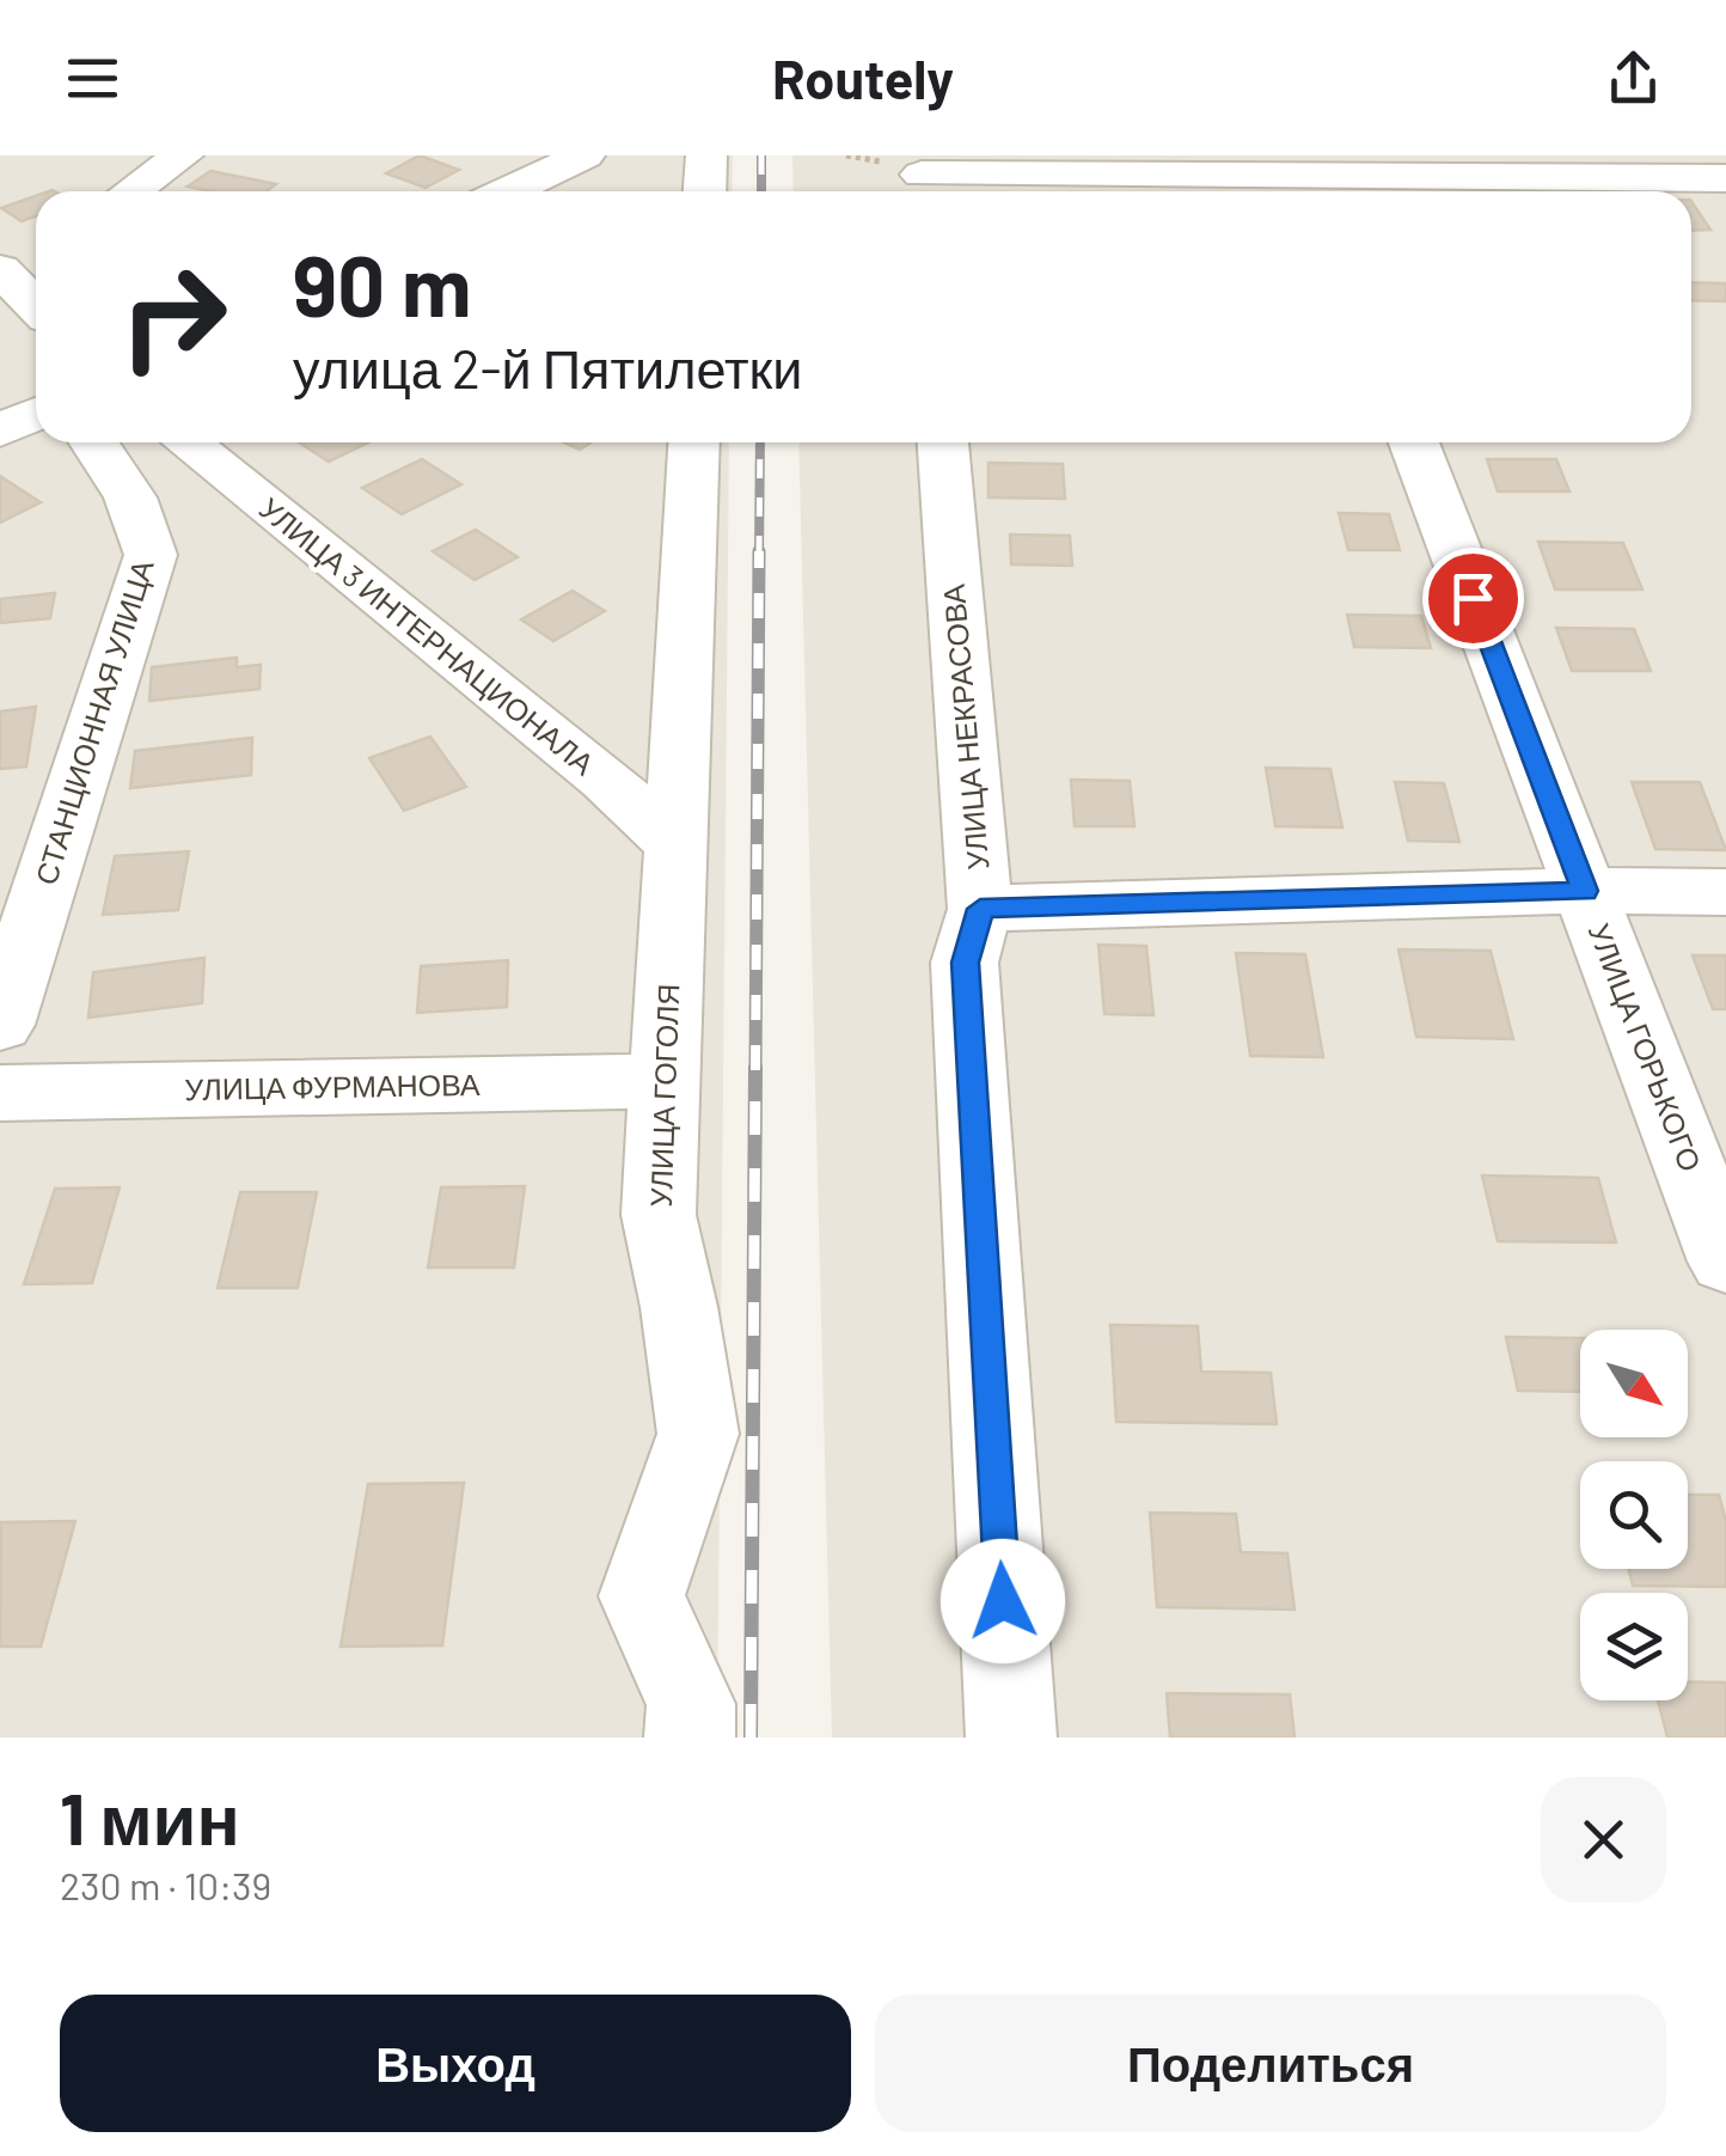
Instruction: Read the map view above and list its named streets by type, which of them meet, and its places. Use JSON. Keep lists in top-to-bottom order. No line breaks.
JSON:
{"streets":{"street":["УЛИЦА 3 ИНТЕРНАЦИОНАЛА","СТАНЦИОННАЯ УЛИЦА","УЛИЦА НЕКРАСОВА","УЛИЦА ГОРЬКОГО","УЛИЦА ФУРМАНОВА","УЛИЦА ГОГОЛЯ"]},"crossings":[["УЛИЦА 3 ИНТЕРНАЦИОНАЛА","УЛИЦА ГОГОЛЯ"],["УЛИЦА ФУРМАНОВА","УЛИЦА ГОГОЛЯ"]],"north":"bottom right","page":{"header":"Routely","turn":["90 m","улица 2-й Пятилетки"],"heading":["1 мин","230 m · 10:39"],"buttons":["Выход","Поделиться"]}}
